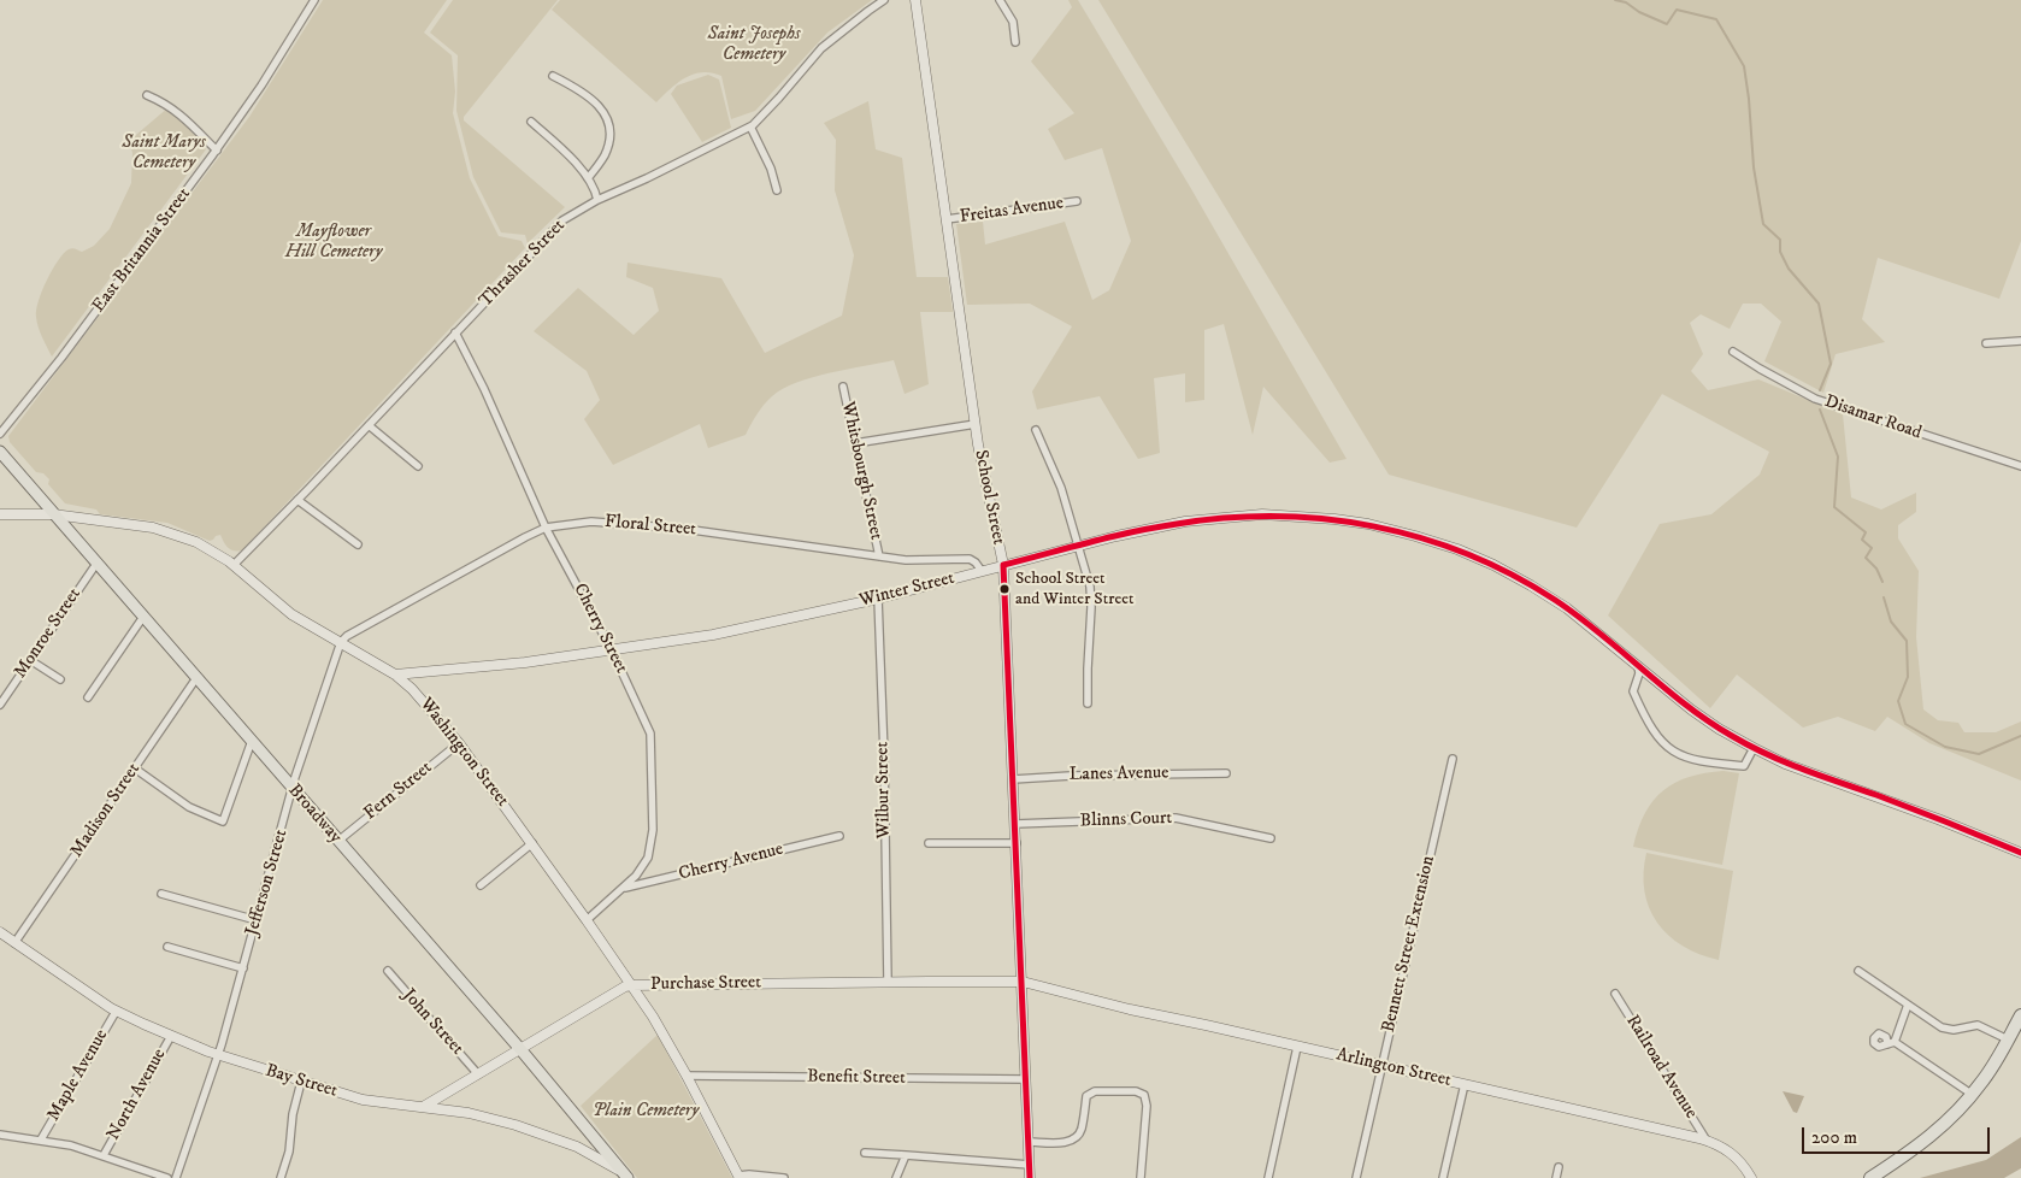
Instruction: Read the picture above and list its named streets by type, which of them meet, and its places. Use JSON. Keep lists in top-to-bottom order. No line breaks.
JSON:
{"streets":{"main road":["Broadway"],"street":["Freitas Avenue","East Britannia Street","Thrasher Street","Disamar Road","Whitsbourgh Street","School Street","Floral Street","Winter Street","Cherry Street","Monroe Street","Washington Street","Lanes Avenue","Wilbur Street","Fern Street","Madison Street","Blinns Court","Cherry Avenue","Jefferson Street","Bennett Street Extension","Purchase Street","John Street","Railroad Avenue","Arlington Street","Maple Avenue","Benefit Street","Bay Street","North Avenue"]},"crossings":[["Freitas Avenue","School Street"],["Thrasher Street","Cherry Street"],["Thrasher Street","Washington Street"],["Whitsbourgh Street","Floral Street"],["School Street","Winter Street"],["School Street","Lanes Avenue"],["School Street","Blinns Court"],["School Street","Purchase Street"],["School Street","Arlington Street"],["School Street","Benefit Street"],["Floral Street","Winter Street"],["Floral Street","Cherry Street"],["Floral Street","Washington Street"],["Floral Street","Jefferson Street"],["Winter Street","Cherry Street"],["Winter Street","Washington Street"],["Winter Street","Wilbur Street"],["Cherry Street","Washington Street"],["Cherry Street","Cherry Avenue"],["Monroe Street","Broadway"],["Washington Street","Fern Street"],["Washington Street","Broadway"],["Washington Street","Jefferson Street"],["Washington Street","Purchase Street"],["Washington Street","Benefit Street"],["Wilbur Street","Purchase Street"],["Fern Street","Broadway"],["Madison Street","Broadway"],["Madison Street","Bay Street"],["Broadway","Jefferson Street"],["Broadway","Purchase Street"],["Broadway","Bay Street"],["Jefferson Street","Bay Street"],["Bennett Street Extension","Arlington Street"],["Purchase Street","John Street"],["Purchase Street","Arlington Street"],["Purchase Street","Bay Street"],["Railroad Avenue","Arlington Street"],["Maple Avenue","Bay Street"],["Bay Street","North Avenue"]],"parks":["Saint Josephs Cemetery","Saint Marys Cemetery","Mayflower Hill Cemetery","Plain Cemetery"],"places":["School Street and Winter Street"],"scale_bar":"200 m"}
